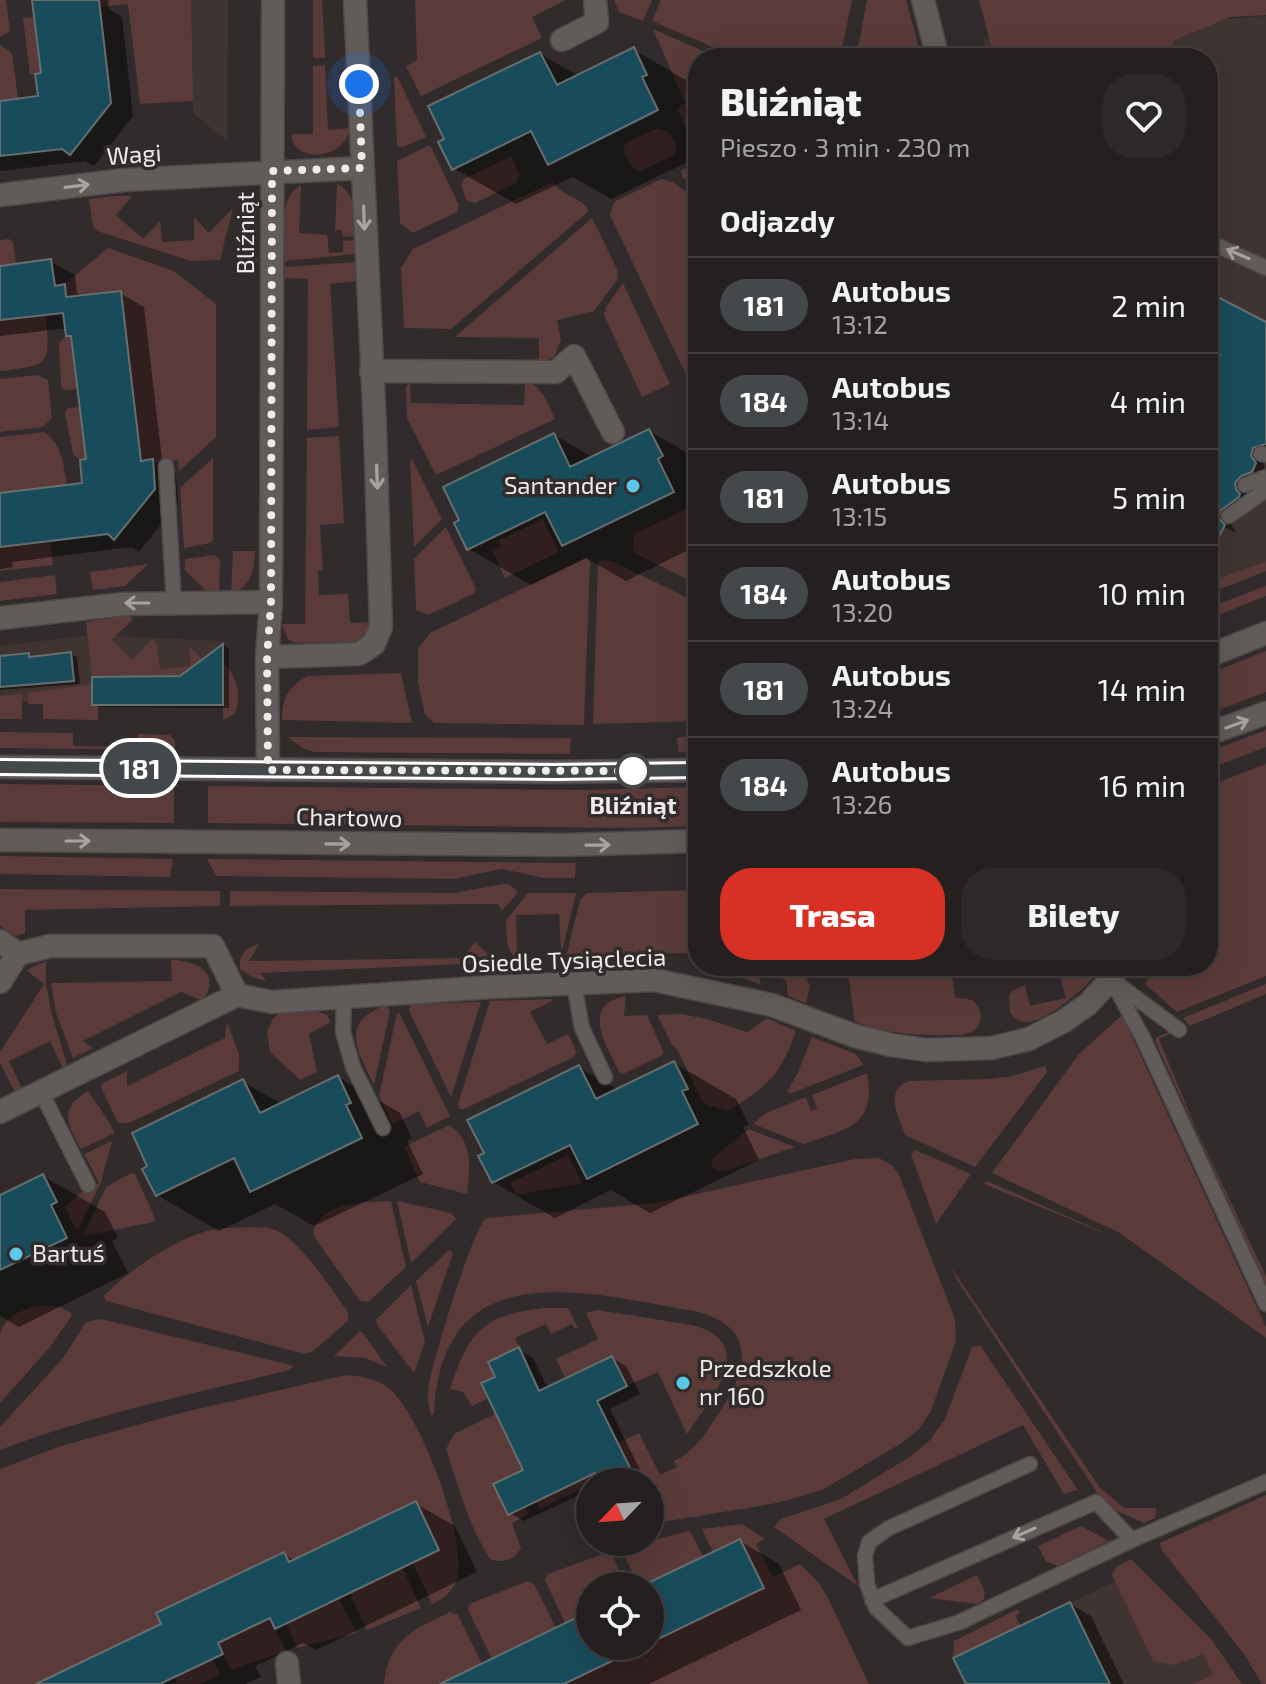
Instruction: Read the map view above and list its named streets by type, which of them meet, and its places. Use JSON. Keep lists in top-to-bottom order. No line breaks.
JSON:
{"streets":{"street":["Wagi","Bliźniąt","Chartowo","Osiedle Tysiąclecia"]},"crossings":[["Wagi","Bliźniąt"],["Bliźniąt","Chartowo"]],"one_way":["Wagi"],"places":["Santander","Bliźniąt","Bartuś","Przedszkole nr 160"],"lines":["bus line 181"],"north":"bottom left","page":{"on_map":"181","heading":[["Bliźniąt","Pieszo · 3 min · 230 m"],"Odjazdy"],"list":[{"mark":"181","name":"Autobus","note":"13:12","value":"2 min"},{"mark":"184","name":"Autobus","note":"13:14","value":"4 min"},{"mark":"181","name":"Autobus","note":"13:15","value":"5 min"},{"mark":"184","name":"Autobus","note":"13:20","value":"10 min"},{"mark":"181","name":"Autobus","note":"13:24","value":"14 min"},{"mark":"184","name":"Autobus","note":"13:26","value":"16 min"}],"buttons":["Trasa","Bilety"]}}
